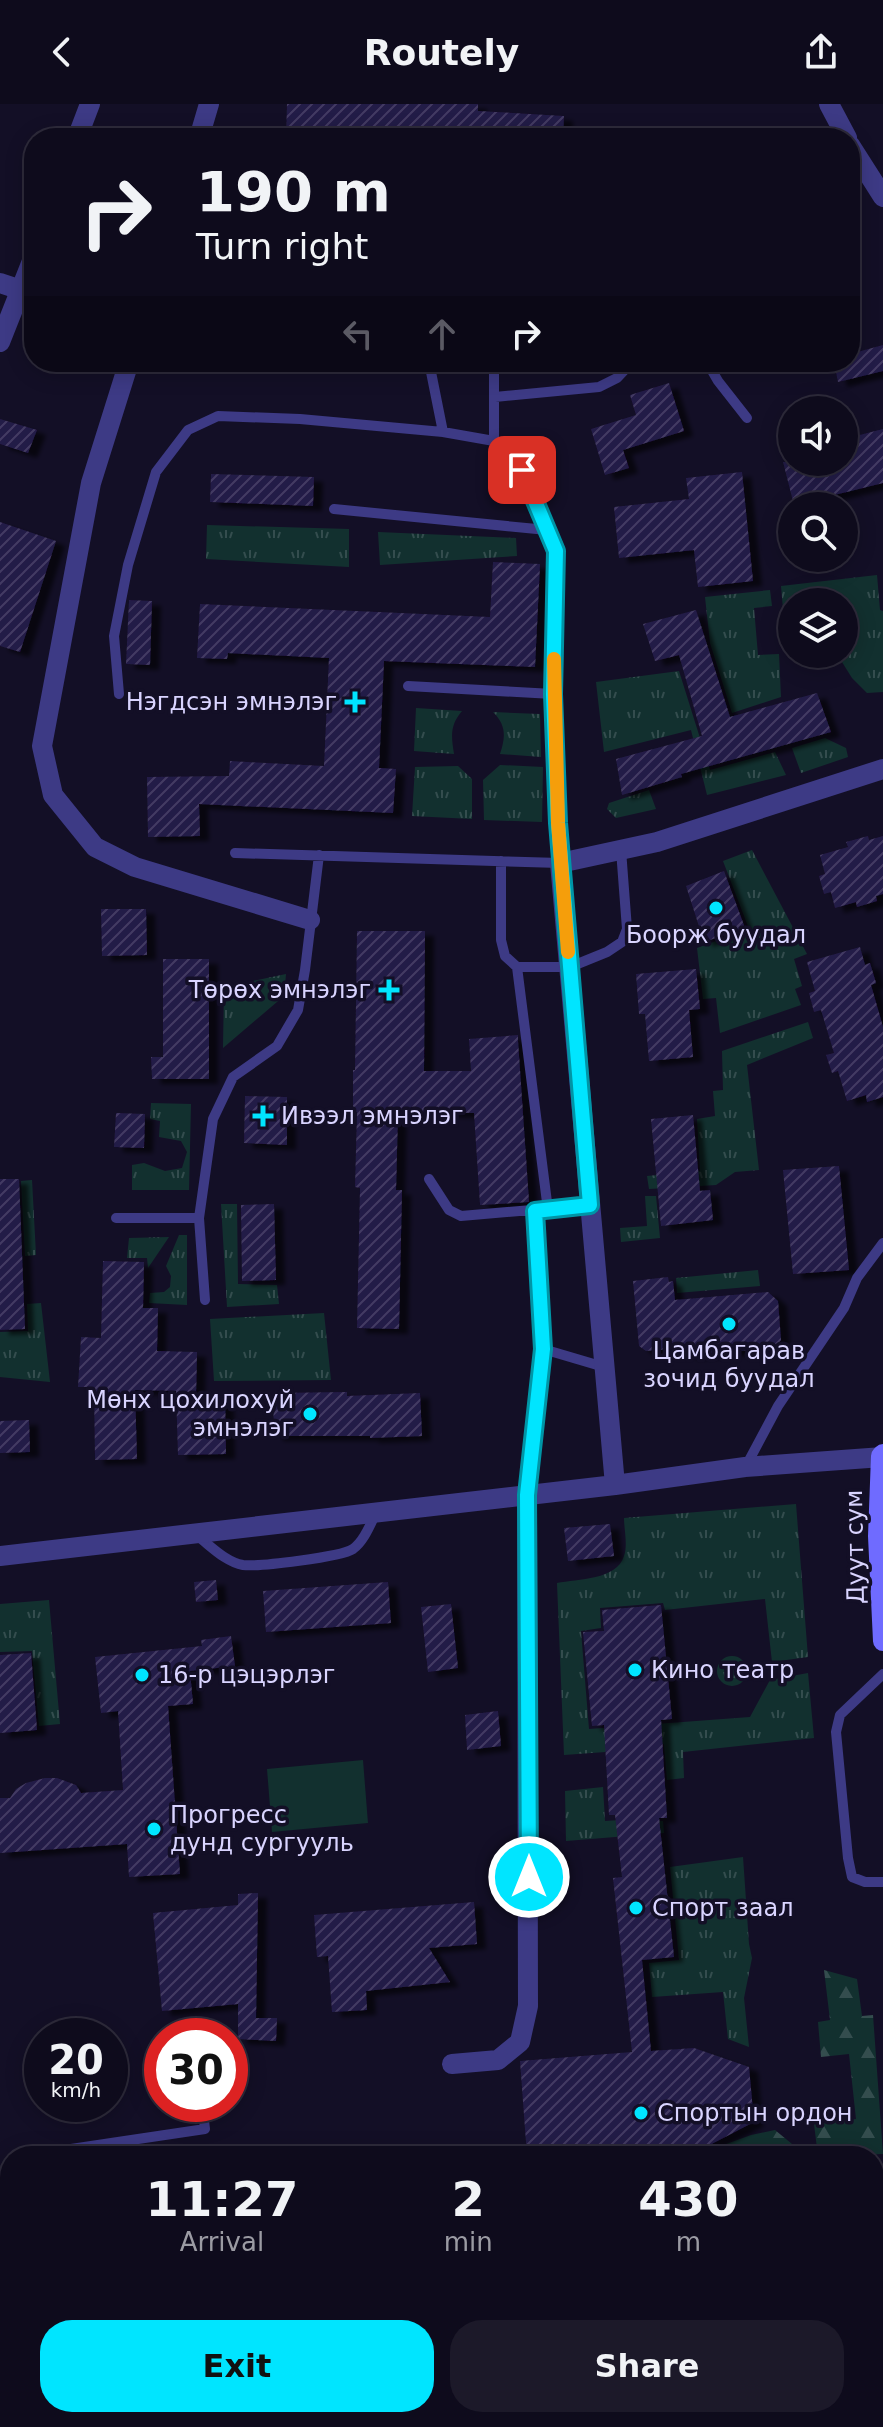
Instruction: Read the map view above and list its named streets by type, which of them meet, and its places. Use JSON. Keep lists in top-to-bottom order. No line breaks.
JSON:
{"streets":{"main road":["Дуут сум"]},"places":{"health":["Нэгдсэн эмнэлэг","Төрөх эмнэлэг","Ивээл эмнэлэг"],"other":["Боорж буудал","Цамбагарав зочид буудал","Мөнх цохилохуй эмнэлэг","Кино театр","16-р цэцэрлэг","Прогресс дунд сургууль","Спорт заал","Спортын ордон"]},"page":{"header":"Routely","turn":["190 m","Turn right"],"speed":"20 km/h","limit":"30","eta":["11:27","Arrival","2","min","430","m"],"buttons":["Exit","Share"]}}
